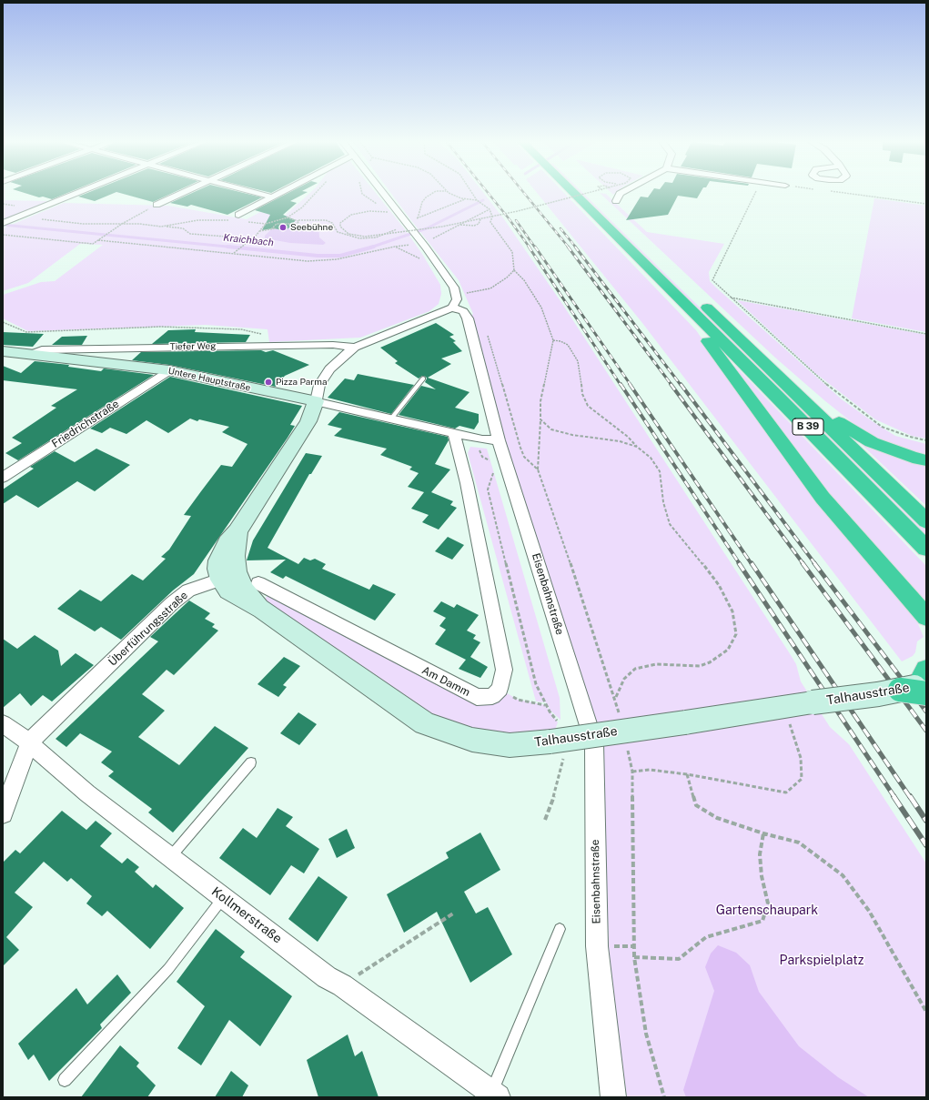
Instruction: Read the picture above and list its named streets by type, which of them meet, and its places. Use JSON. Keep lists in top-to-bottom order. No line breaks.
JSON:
{"streets":{"highway":["B 39"],"main road":["Untere Hauptstraße","Talhausstraße"],"street":["Tiefer Weg","Friedrichstraße","Eisenbahnstraße","Überführungsstraße","Am Damm","Kollmerstraße"]},"crossings":[["Tiefer Weg","Untere Hauptstraße"],["Tiefer Weg","Eisenbahnstraße"],["Untere Hauptstraße","Friedrichstraße"],["Untere Hauptstraße","Eisenbahnstraße"],["Überführungsstraße","Talhausstraße"],["Überführungsstraße","Kollmerstraße"],["Am Damm","Talhausstraße"]],"water":["Kraichbach"],"parks":["Gartenschaupark","Parkspielplatz"],"places":["Seebühne","Pizza Parma"]}
